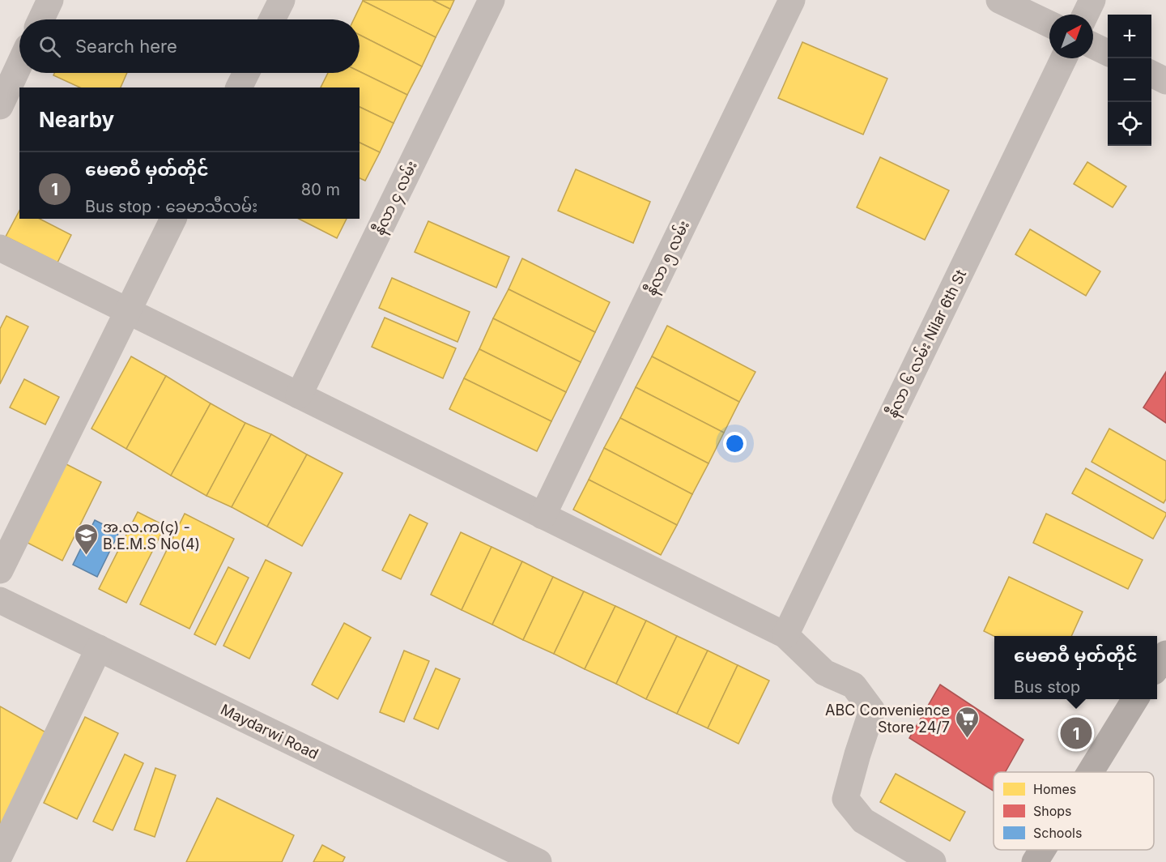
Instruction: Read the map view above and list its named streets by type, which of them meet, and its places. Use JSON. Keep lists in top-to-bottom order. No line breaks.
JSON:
{"streets":{"street":["နီလာ ၄ လမ်း","နီလာ ၅ လမ်း","နီလာ ၆ လမ်း Nilar 6th St","Maydarwi Road"]},"places":{"school or university":["အ.လ.က(၄) - B.E.M.S No(4)"],"supermarket":["ABC Convenience Store 24/7"]},"legend":["Homes","Shops","Schools"],"north":"top right","page":{"map_buttons":["+","−"],"search":"Search here","heading":"Nearby","list":[{"mark":"1","name":"မေဓာဝီ မှတ်တိုင်","note":"Bus stop · ခေမာသီလမ်း","value":"80 m"}],"popup":["မေဓာဝီ မှတ်တိုင်","Bus stop"],"pins":"1"}}
